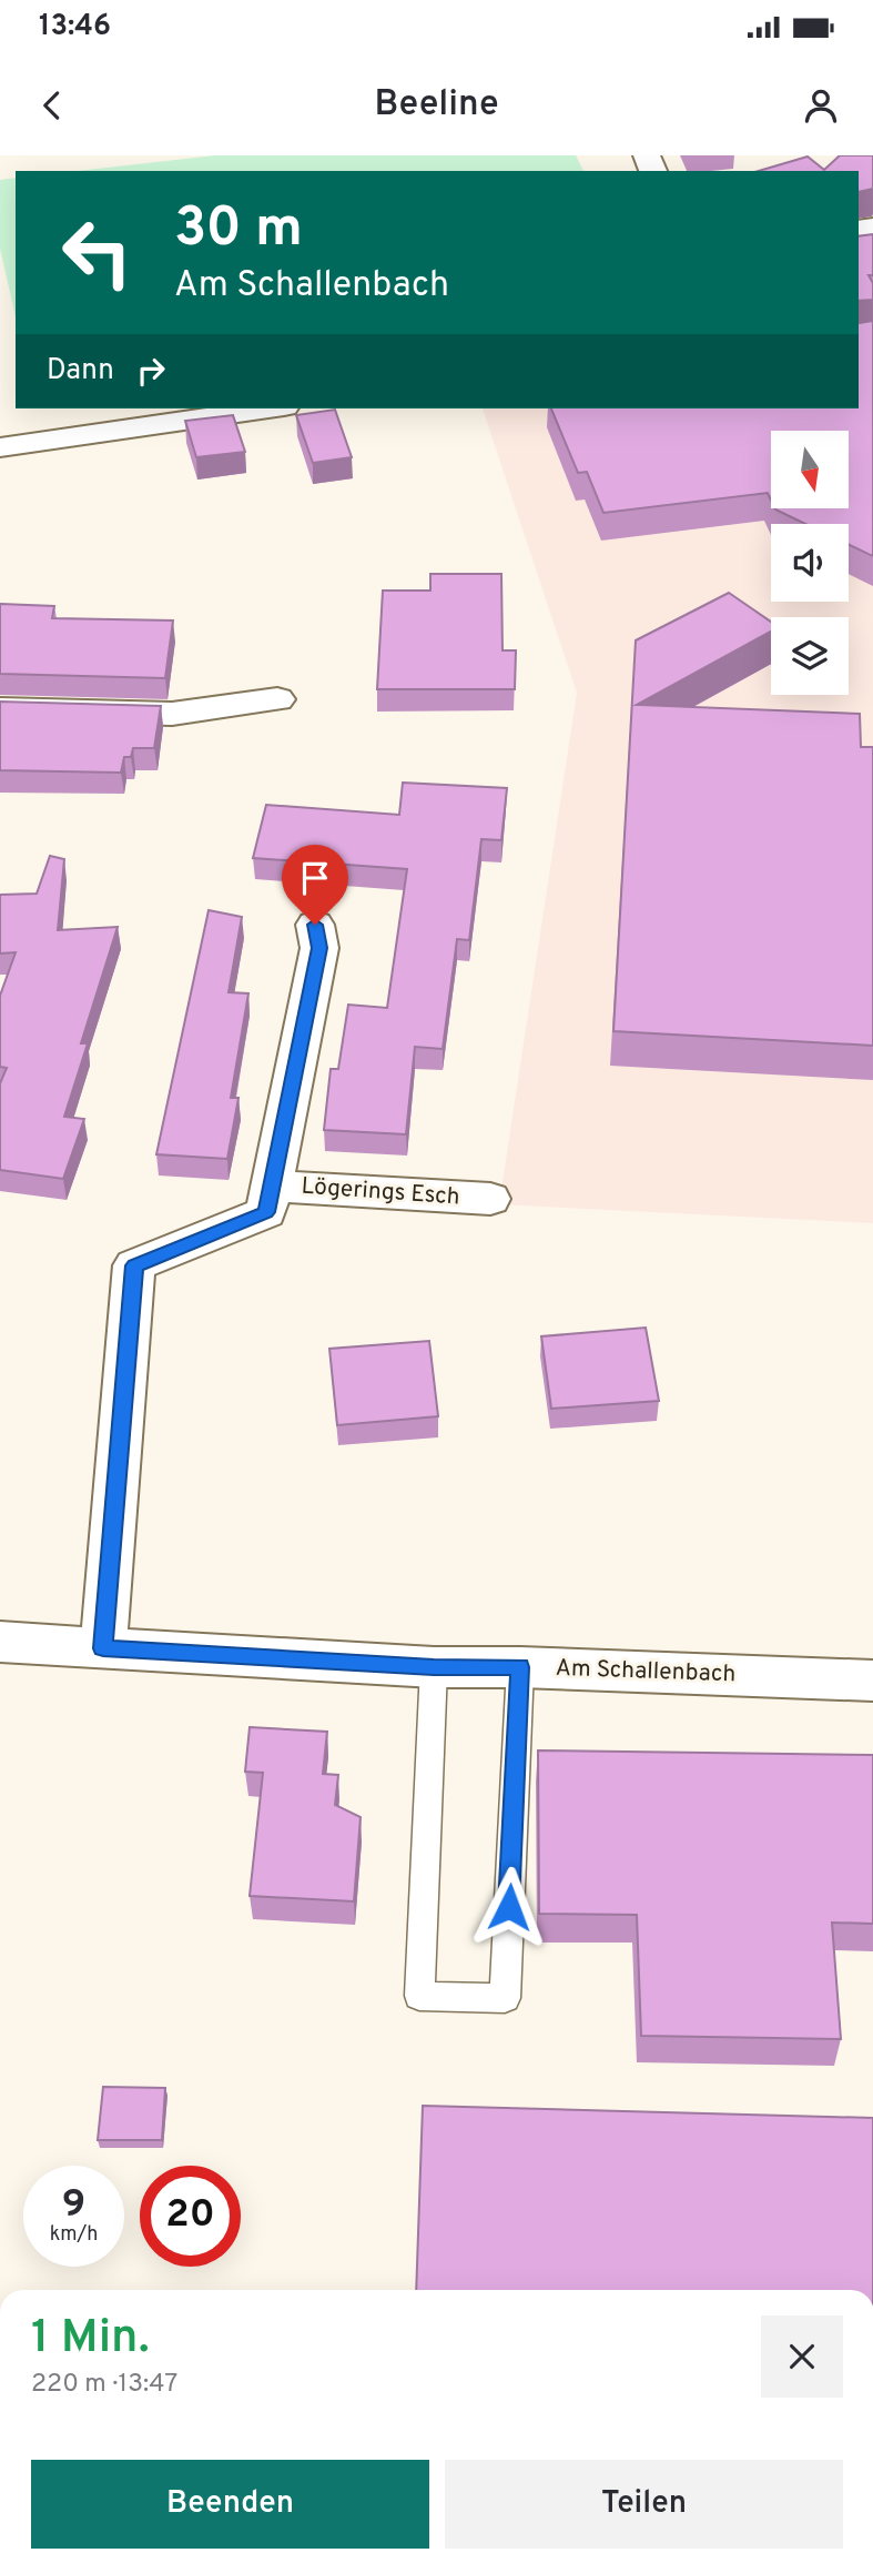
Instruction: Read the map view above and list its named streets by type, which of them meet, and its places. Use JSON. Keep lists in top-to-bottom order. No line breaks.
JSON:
{"streets":{"street":["Lögerings Esch","Am Schallenbach"]},"crossings":[["Lögerings Esch","Am Schallenbach"]],"north":"bottom","page":{"status":"13:46","header":"Beeline","turn":["30 m","Am Schallenbach"],"then":"Dann","speed":"9 km/h","limit":"20","heading":["1 Min.","220 m · 13:47"],"buttons":["Beenden","Teilen"]}}
